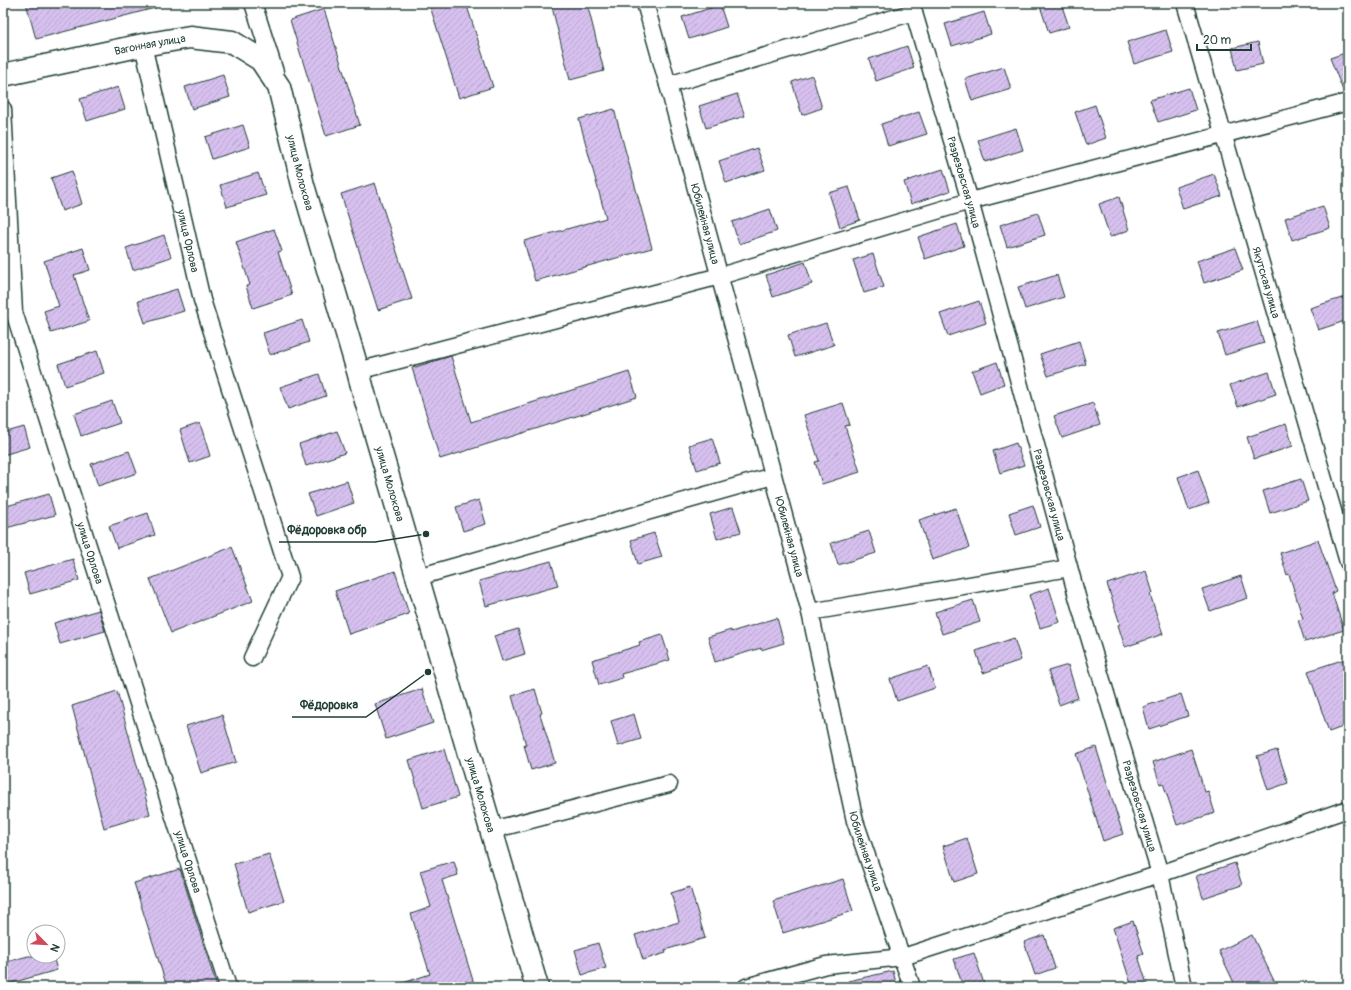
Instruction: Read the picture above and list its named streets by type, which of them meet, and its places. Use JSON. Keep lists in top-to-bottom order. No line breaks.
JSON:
{"streets":{"street":["Вагонная улица","улица Молокова","Разрезовская улица","Юбилейная улица","улица Орлова","Якутская улица"]},"crossings":[["Вагонная улица","улица Молокова"],["Вагонная улица","улица Орлова"]],"places":["Фёдоровка обр","Фёдоровка"],"scale_bar":"20 m","north":"bottom right"}
